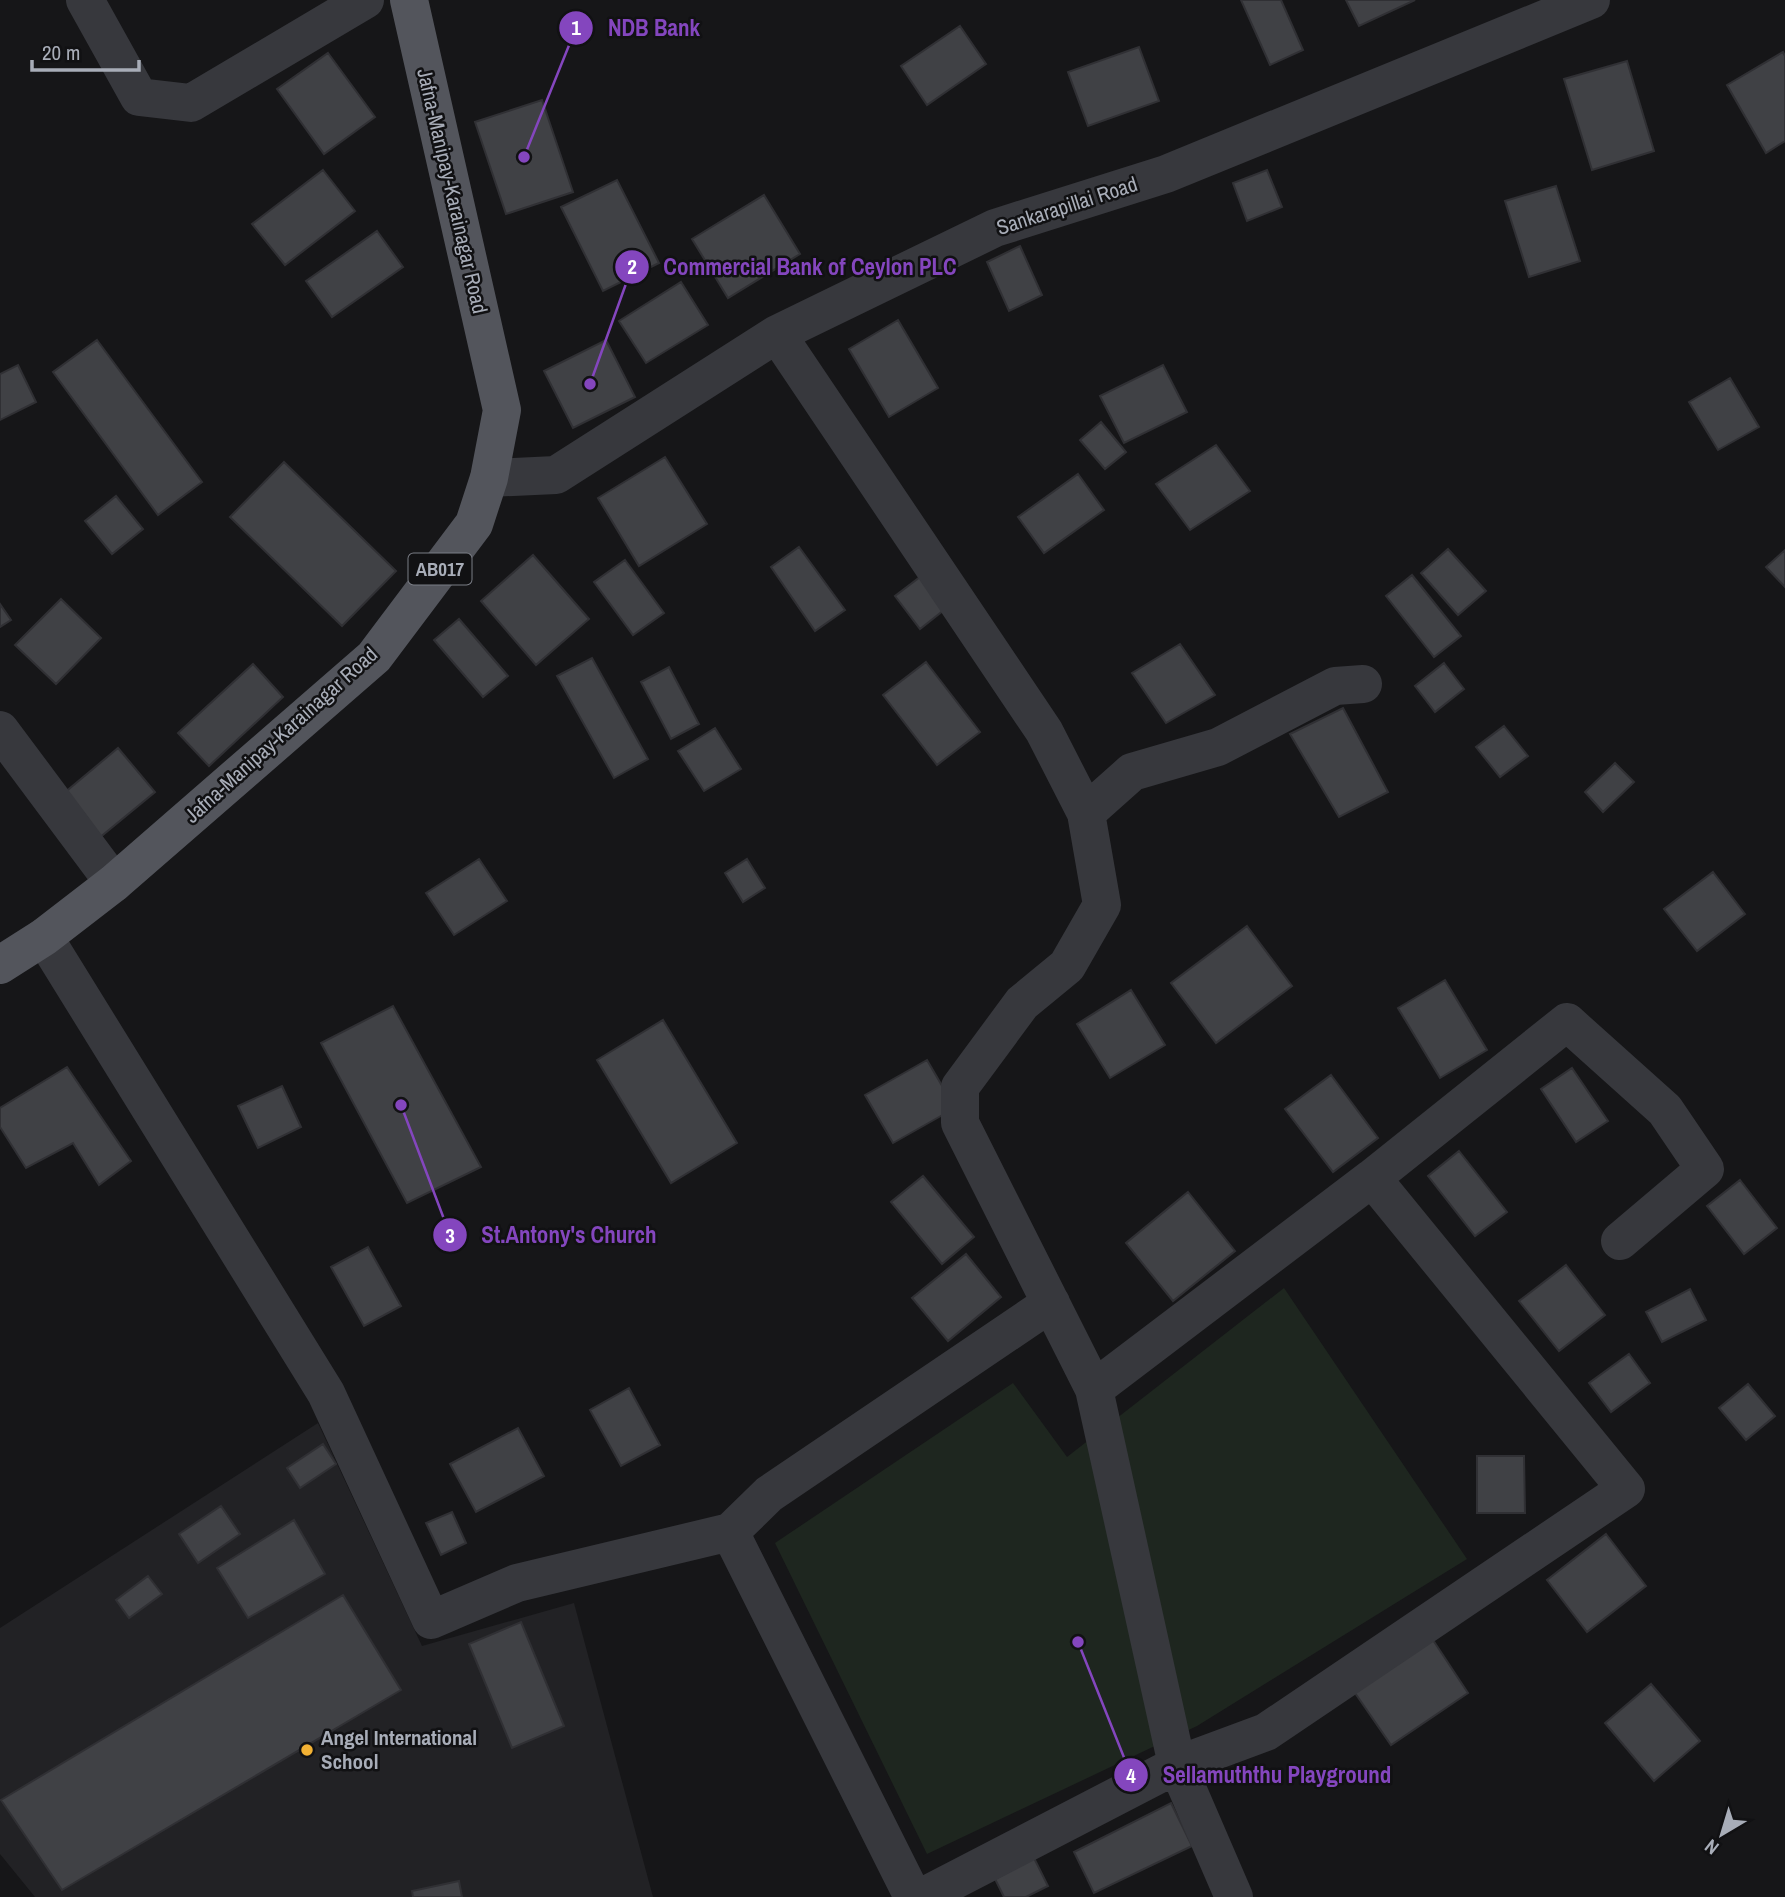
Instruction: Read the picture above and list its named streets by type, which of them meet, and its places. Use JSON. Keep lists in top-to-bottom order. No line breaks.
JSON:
{"streets":{"main road":["Jafna-Manipay-Karainagar Road","AB017"],"street":["Sankarapillai Road"]},"crossings":[["Jafna-Manipay-Karainagar Road","Sankarapillai Road"]],"places":["NDB Bank","Commercial Bank of Ceylon PLC","St.Antony's Church","Sellamuththu Playground","Angel International School"],"scale_bar":"20 m","north":"bottom left"}
